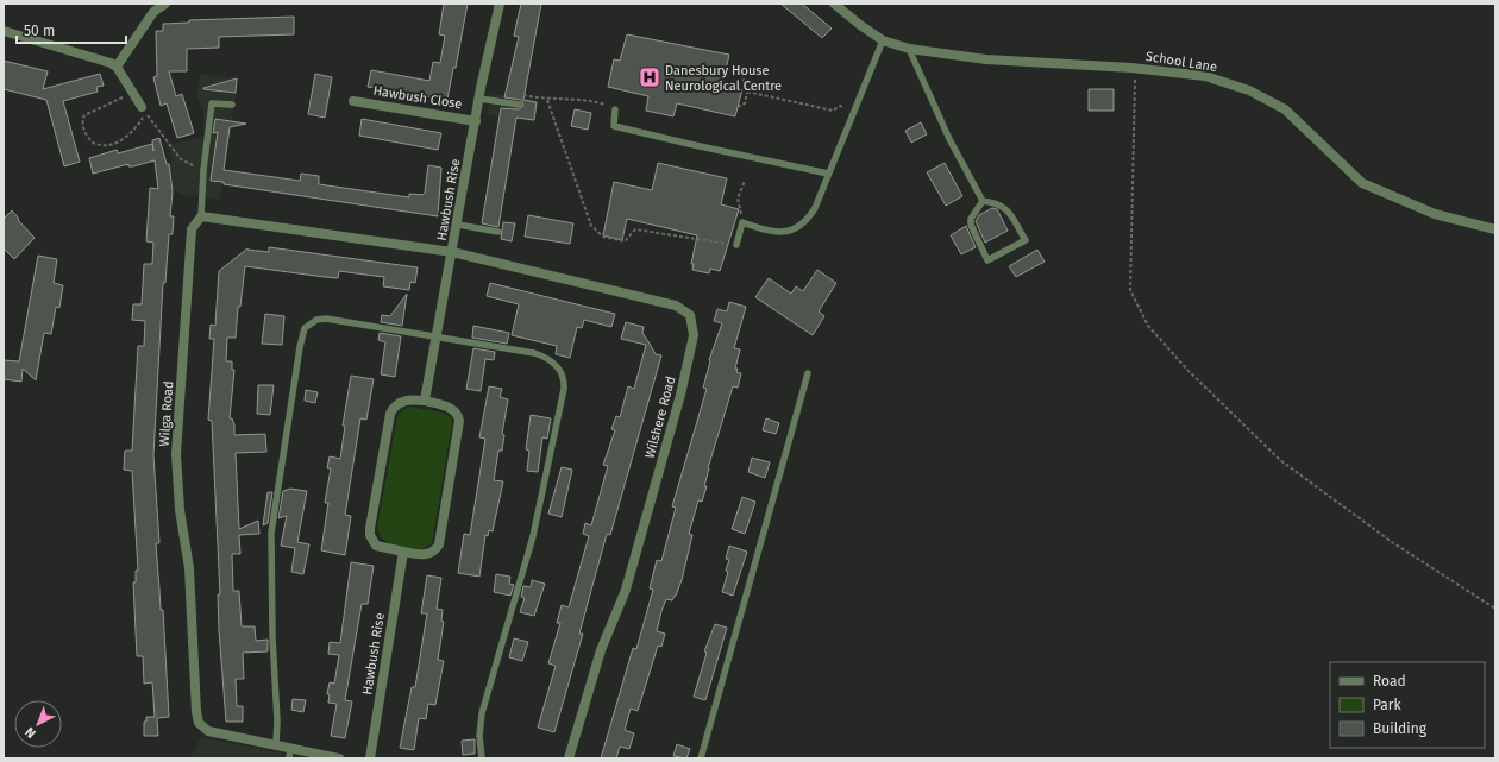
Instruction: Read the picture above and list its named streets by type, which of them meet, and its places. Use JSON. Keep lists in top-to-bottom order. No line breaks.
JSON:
{"streets":{"street":["School Lane","Hawbush Close","Hawbush Rise","Wilga Road","Wilshere Road"]},"crossings":[["Hawbush Close","Hawbush Rise"],["Hawbush Rise","Wilshere Road"]],"places":{"hospital":["Danesbury House Neurological Centre"]},"legend":["Road","Park","Building"],"scale_bar":"50 m","north":"bottom left"}
